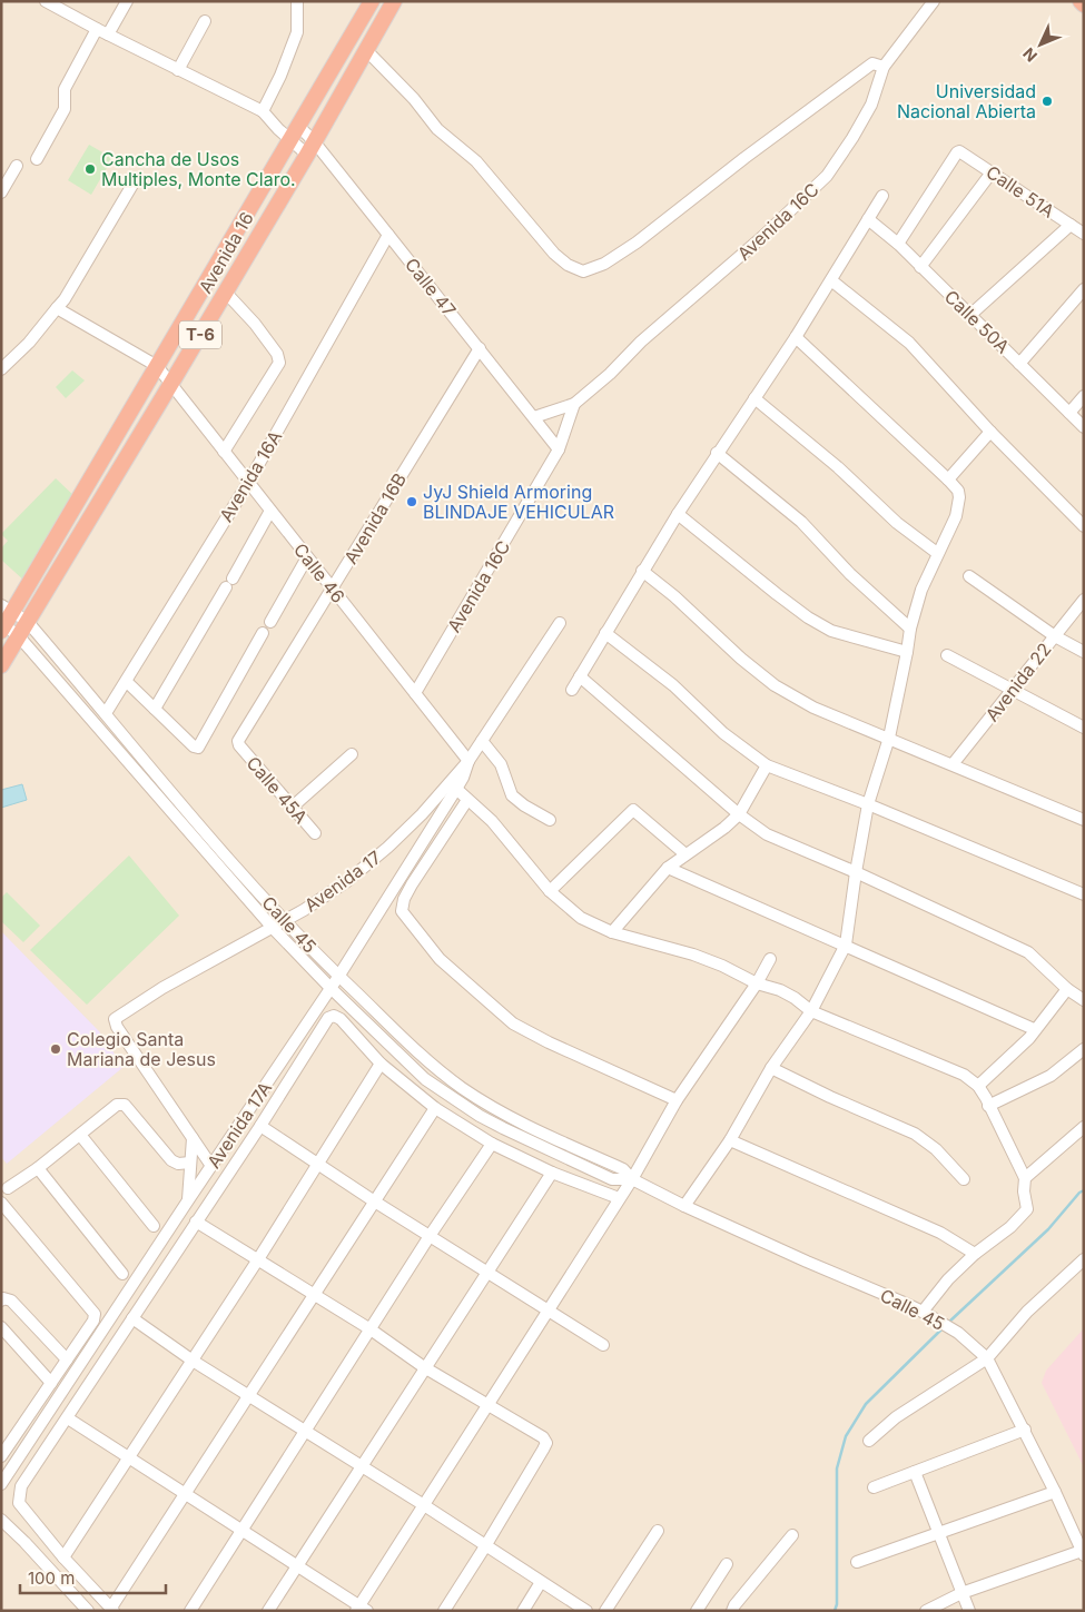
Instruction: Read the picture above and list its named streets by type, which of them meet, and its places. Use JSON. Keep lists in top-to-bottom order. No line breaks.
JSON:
{"streets":{"highway":["Avenida 16","T-6"],"street":["Calle 51A","Avenida 16C","Calle 47","Calle 50A","Avenida 16A","Avenida 16B","Calle 46","Avenida 22","Calle 45A","Avenida 17","Calle 45","Avenida 17A"]},"crossings":[["Calle 51A","Calle 50A"],["Avenida 16C","Calle 47"],["Avenida 16C","Calle 46"],["Avenida 16","Calle 47"],["Avenida 16","Calle 46"],["Avenida 16","Calle 45"],["Calle 47","Avenida 16A"],["Calle 47","Avenida 16B"],["Avenida 16A","Calle 46"],["Avenida 16A","Calle 45"],["Avenida 16B","Calle 46"],["Avenida 16B","Calle 45A"],["Calle 46","Avenida 17"],["Calle 46","Avenida 17A"],["Avenida 17","Calle 45"],["Avenida 17","Avenida 17A"],["Calle 45","Avenida 17A"]],"places":["Universidad Nacional Abierta","Cancha de Usos Multiples, Monte Claro.","JyJ Shield Armoring BLINDAJE VEHICULAR","Colegio Santa Mariana de Jesus"],"scale_bar":"100 m","north":"bottom left"}
